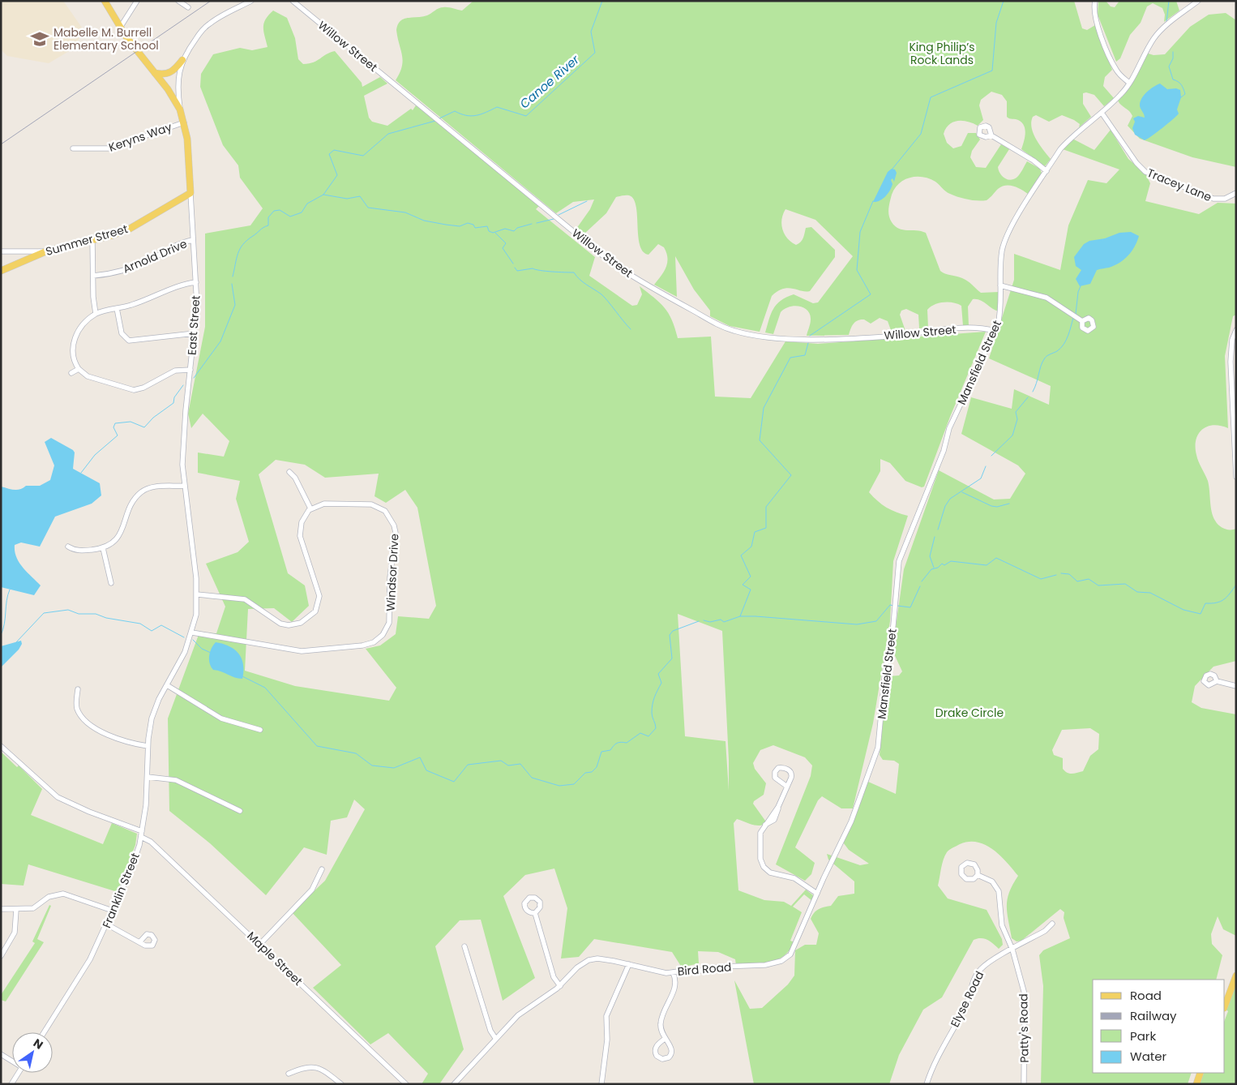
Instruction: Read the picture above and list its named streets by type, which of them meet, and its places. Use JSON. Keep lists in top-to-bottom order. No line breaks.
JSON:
{"streets":{"main road":["Summer Street","East Street"],"street":["Willow Street","Keryns Way","Tracey Lane","Arnold Drive","Mansfield Street","Windsor Drive","Franklin Street","Maple Street","Bird Road","Elyse Road","Patty's Road"]},"crossings":[["Willow Street","Mansfield Street"],["Keryns Way","East Street"],["Tracey Lane","Mansfield Street"],["Summer Street","East Street"],["Arnold Drive","East Street"],["East Street","Windsor Drive"],["East Street","Franklin Street"],["Mansfield Street","Bird Road"],["Franklin Street","Maple Street"],["Elyse Road","Patty's Road"]],"water":["Canoe River"],"parks":["King Philip’s Rock Lands","Drake Circle"],"places":{"school or university":["Mabelle M. Burrell Elementary School"]},"legend":["Road","Railway","Park","Water"],"north":"top right"}
